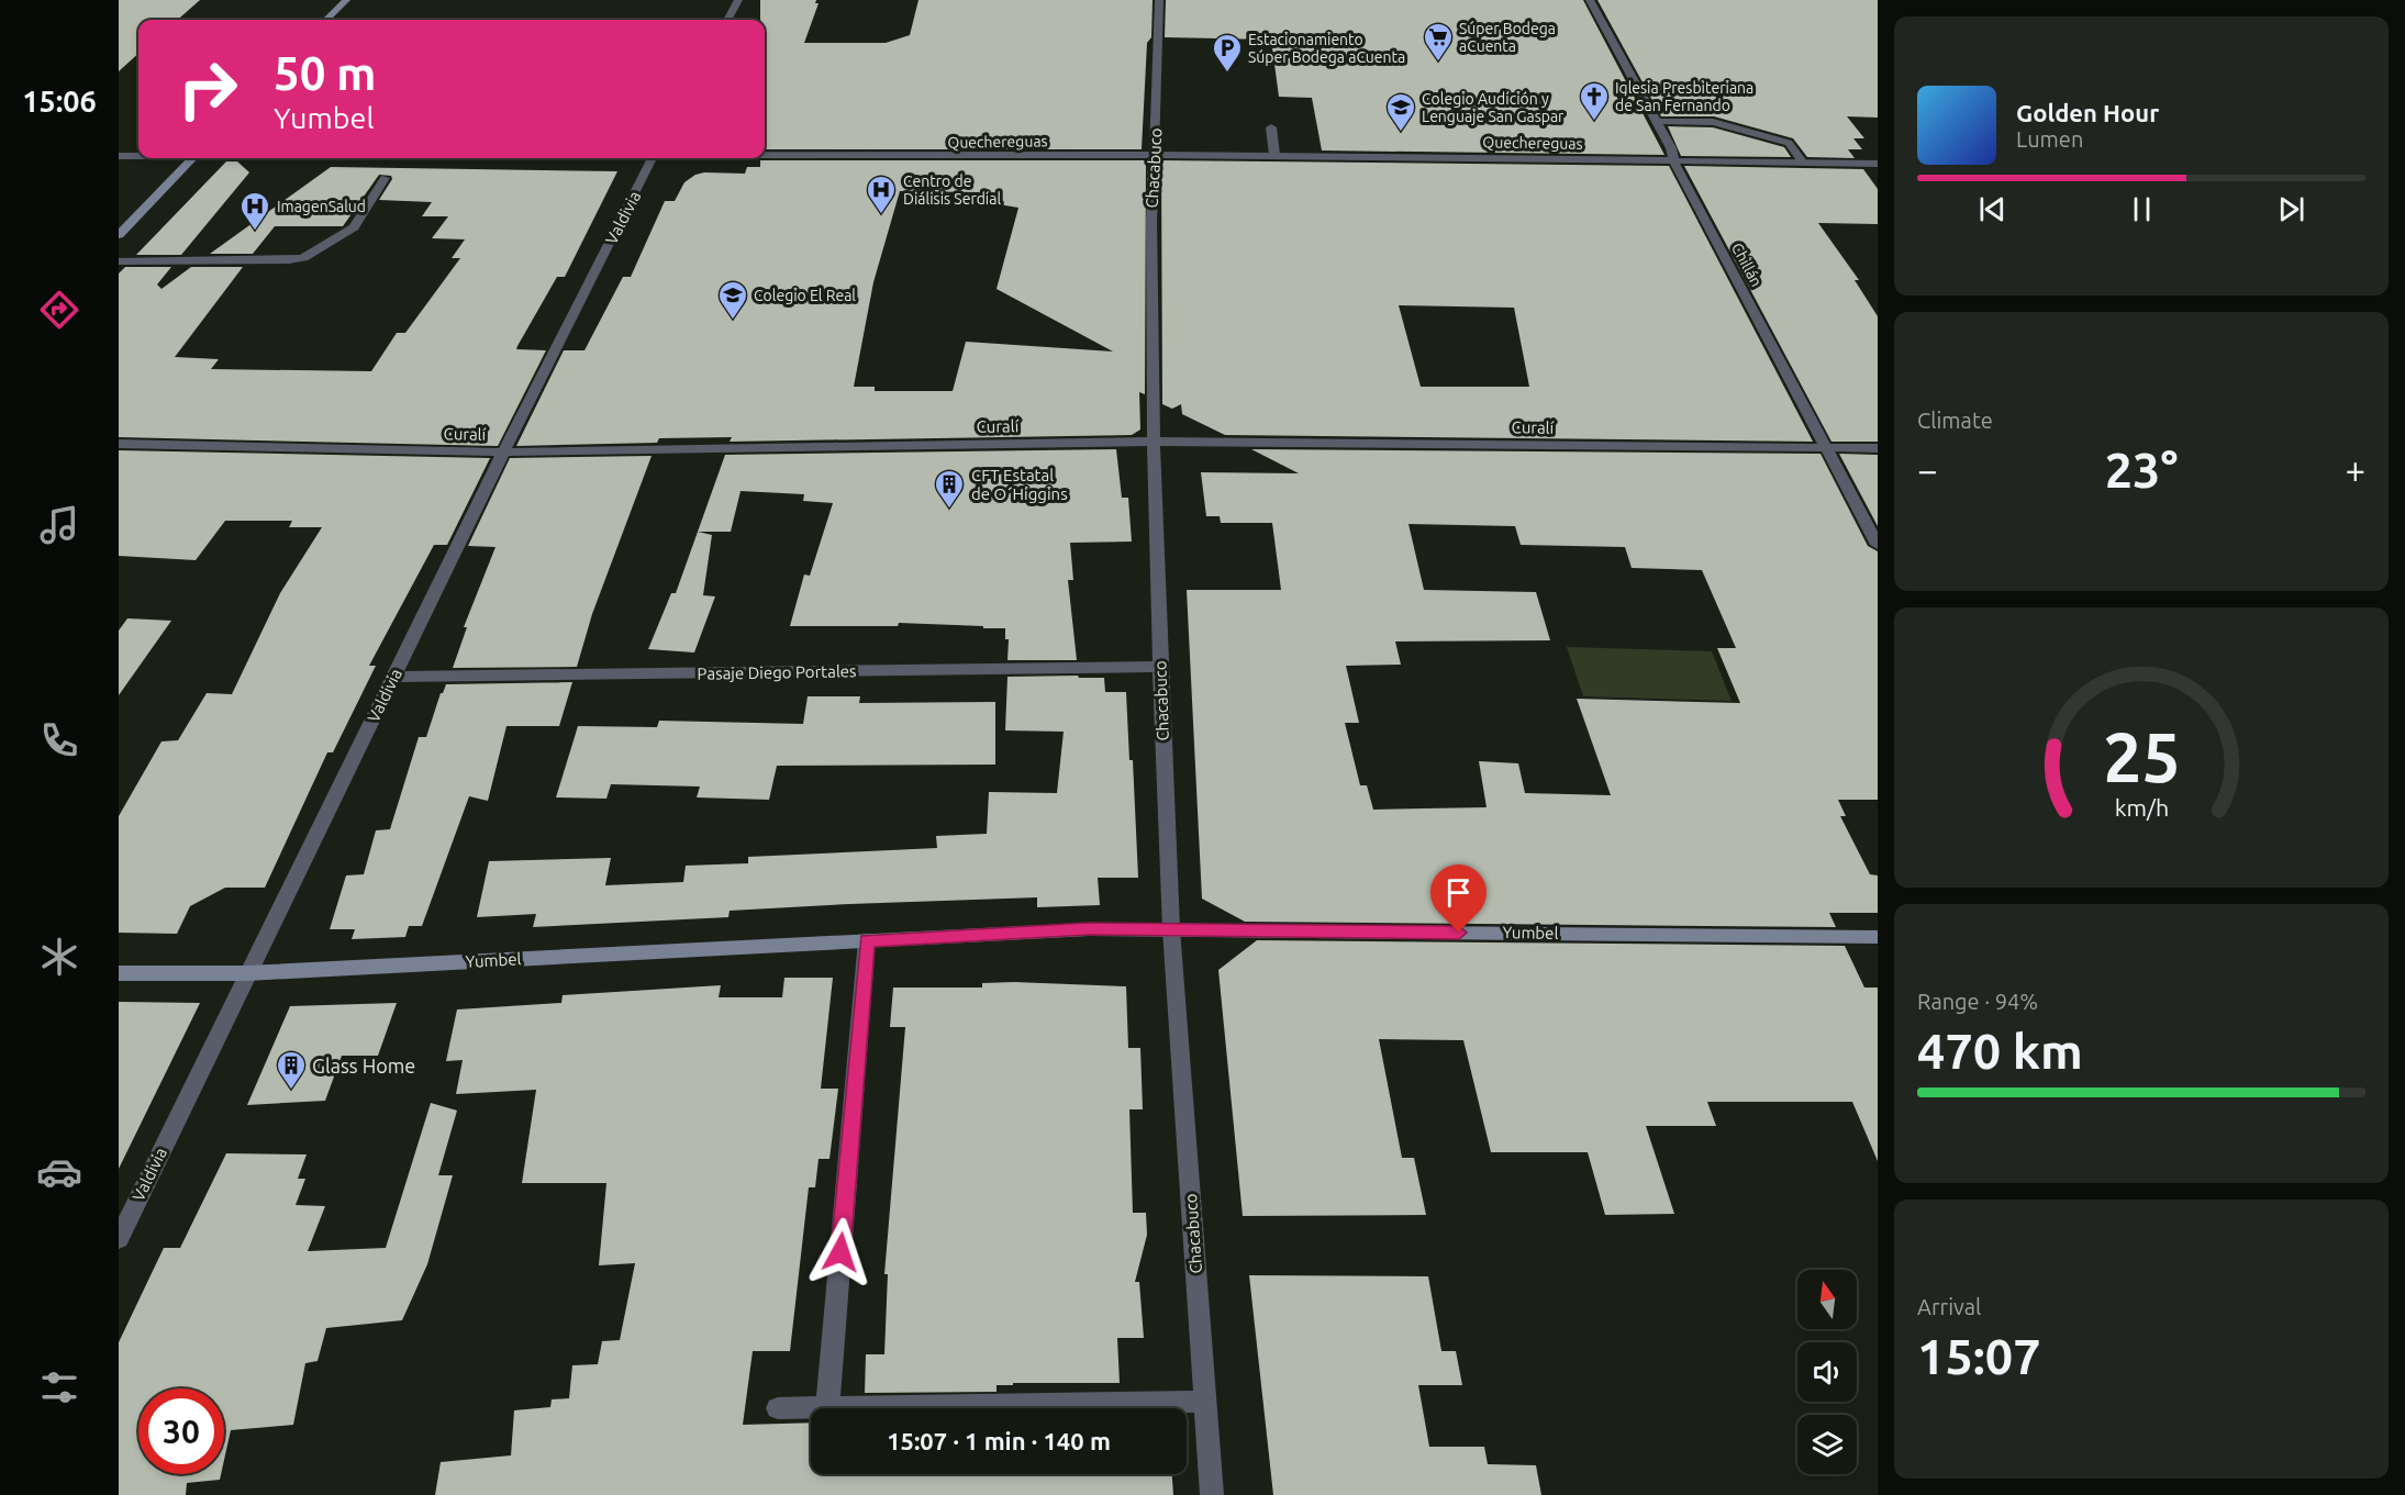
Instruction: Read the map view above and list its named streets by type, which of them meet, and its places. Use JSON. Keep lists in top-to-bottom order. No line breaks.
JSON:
{"streets":{"street":["Quechereguas","Chacabuco","Valdivia","Chillán","Curalí","Pasaje Diego Portales","Yumbel"]},"crossings":[["Quechereguas","Chacabuco"],["Quechereguas","Chillán"],["Chacabuco","Curalí"],["Chacabuco","Pasaje Diego Portales"],["Chacabuco","Yumbel"],["Valdivia","Curalí"],["Valdivia","Pasaje Diego Portales"],["Valdivia","Yumbel"],["Chillán","Curalí"]],"places":{"supermarket":["Súper Bodega aCuenta"],"parking":["Estacionamiento Súper Bodega aCuenta"],"church":["Iglesia Presbiteriana de San Fernando"],"school or university":["Colegio Audición y Lenguaje San Gaspar","Colegio El Real"],"hospital":["Centro de Diálisis Serdial","ImagenSalud"],"building":["CFT Estatal de O´Higgins","Glass Home"]},"north":"top","page":{"tabs":"15:06","turn":["50 m","Yumbel"],"song":["Golden Hour","Lumen"],"tile":["Climate",["Range · 94%","470 km"],["Arrival","15:07"]],"heat":["−","23°","+"],"limit":"30","trip":"15:07 · 1 min · 140 m","gauge":["25","km/h"]}}
